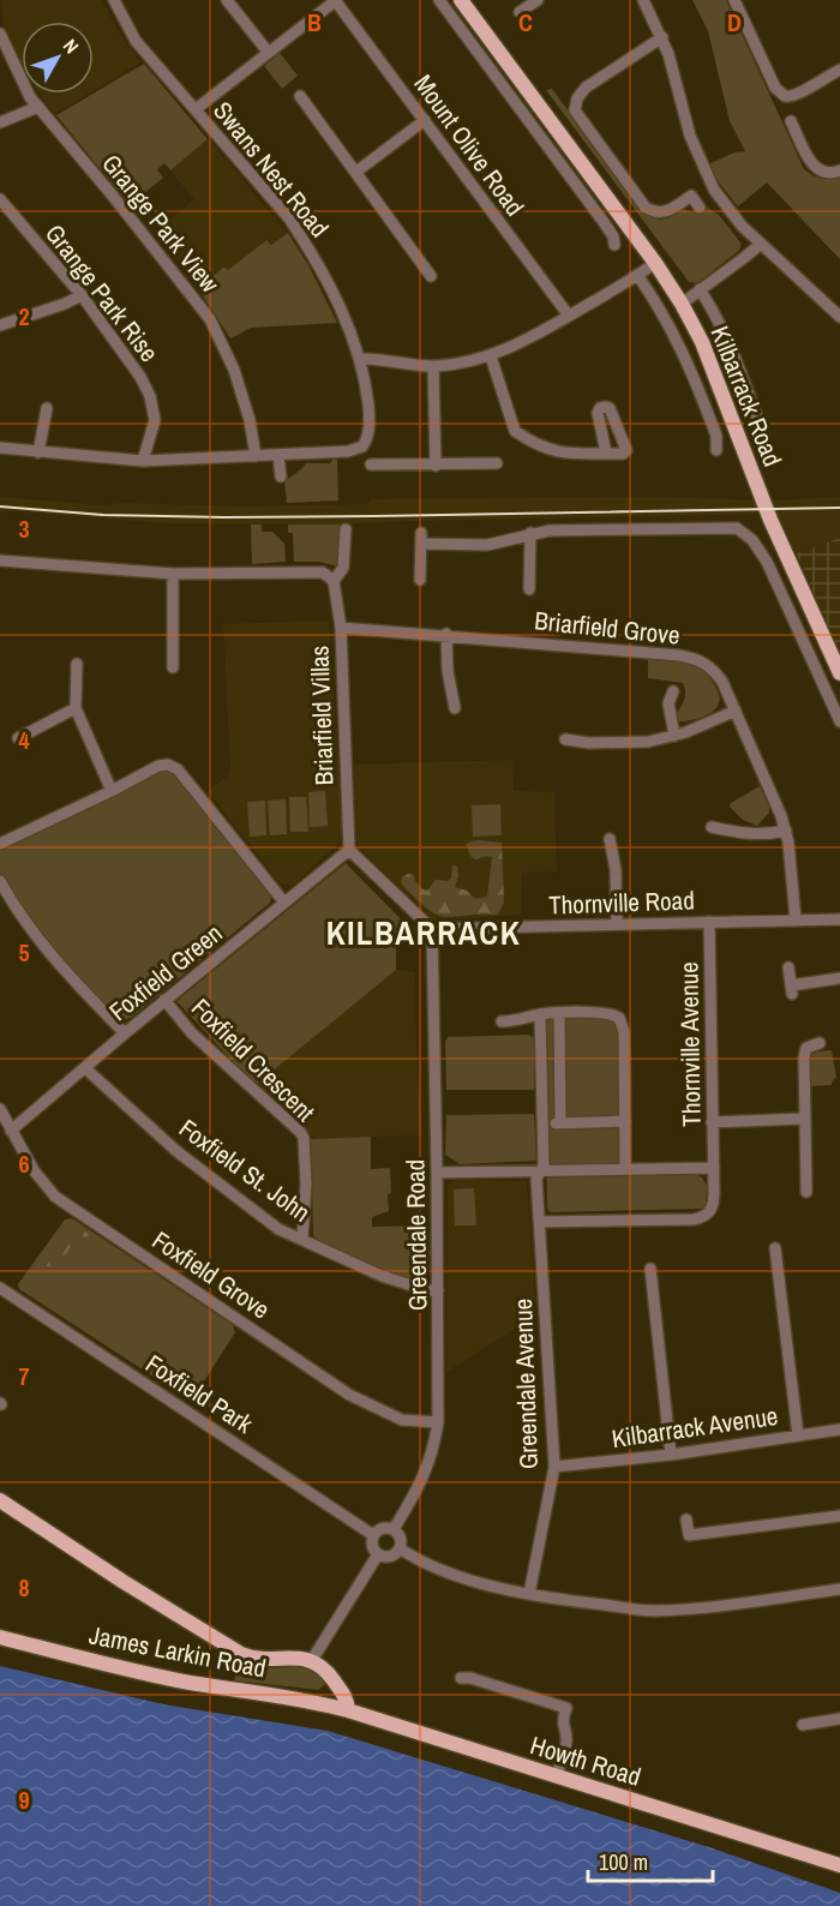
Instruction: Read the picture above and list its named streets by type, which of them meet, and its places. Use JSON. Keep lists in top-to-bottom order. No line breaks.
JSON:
{"streets":{"main road":["Kilbarrack Road","James Larkin Road","Howth Road"],"street":["Mount Olive Road","Swans Nest Road","Grange Park View","Grange Park Rise","Briarfield Grove","Briarfield Villas","Thornville Road","Foxfield Green","Thornville Avenue","Foxfield Crescent","Foxfield St. John","Greendale Road","Foxfield Grove","Greendale Avenue","Foxfield Park","Kilbarrack Avenue"]},"crossings":[["Swans Nest Road","Grange Park View"],["Swans Nest Road","Grange Park Rise"],["Briarfield Grove","Briarfield Villas"],["Briarfield Grove","Thornville Road"],["Briarfield Villas","Foxfield Green"],["Thornville Road","Thornville Avenue"],["Thornville Road","Greendale Road"],["Foxfield Green","Foxfield Crescent"],["Foxfield Green","Foxfield St. John"],["Foxfield Green","Foxfield Grove"],["Thornville Avenue","Greendale Avenue"],["Foxfield Crescent","Foxfield St. John"],["Foxfield St. John","Greendale Road"],["Greendale Road","Foxfield Grove"],["Greendale Road","Foxfield Park"],["Greendale Avenue","Kilbarrack Avenue"],["James Larkin Road","Howth Road"]],"districts":["KILBARRACK"],"scale_bar":"100 m","north":"top right","grid":{"columns":["B","C","D"],"rows":["2","3","4","5","6","7","8","9"]}}
